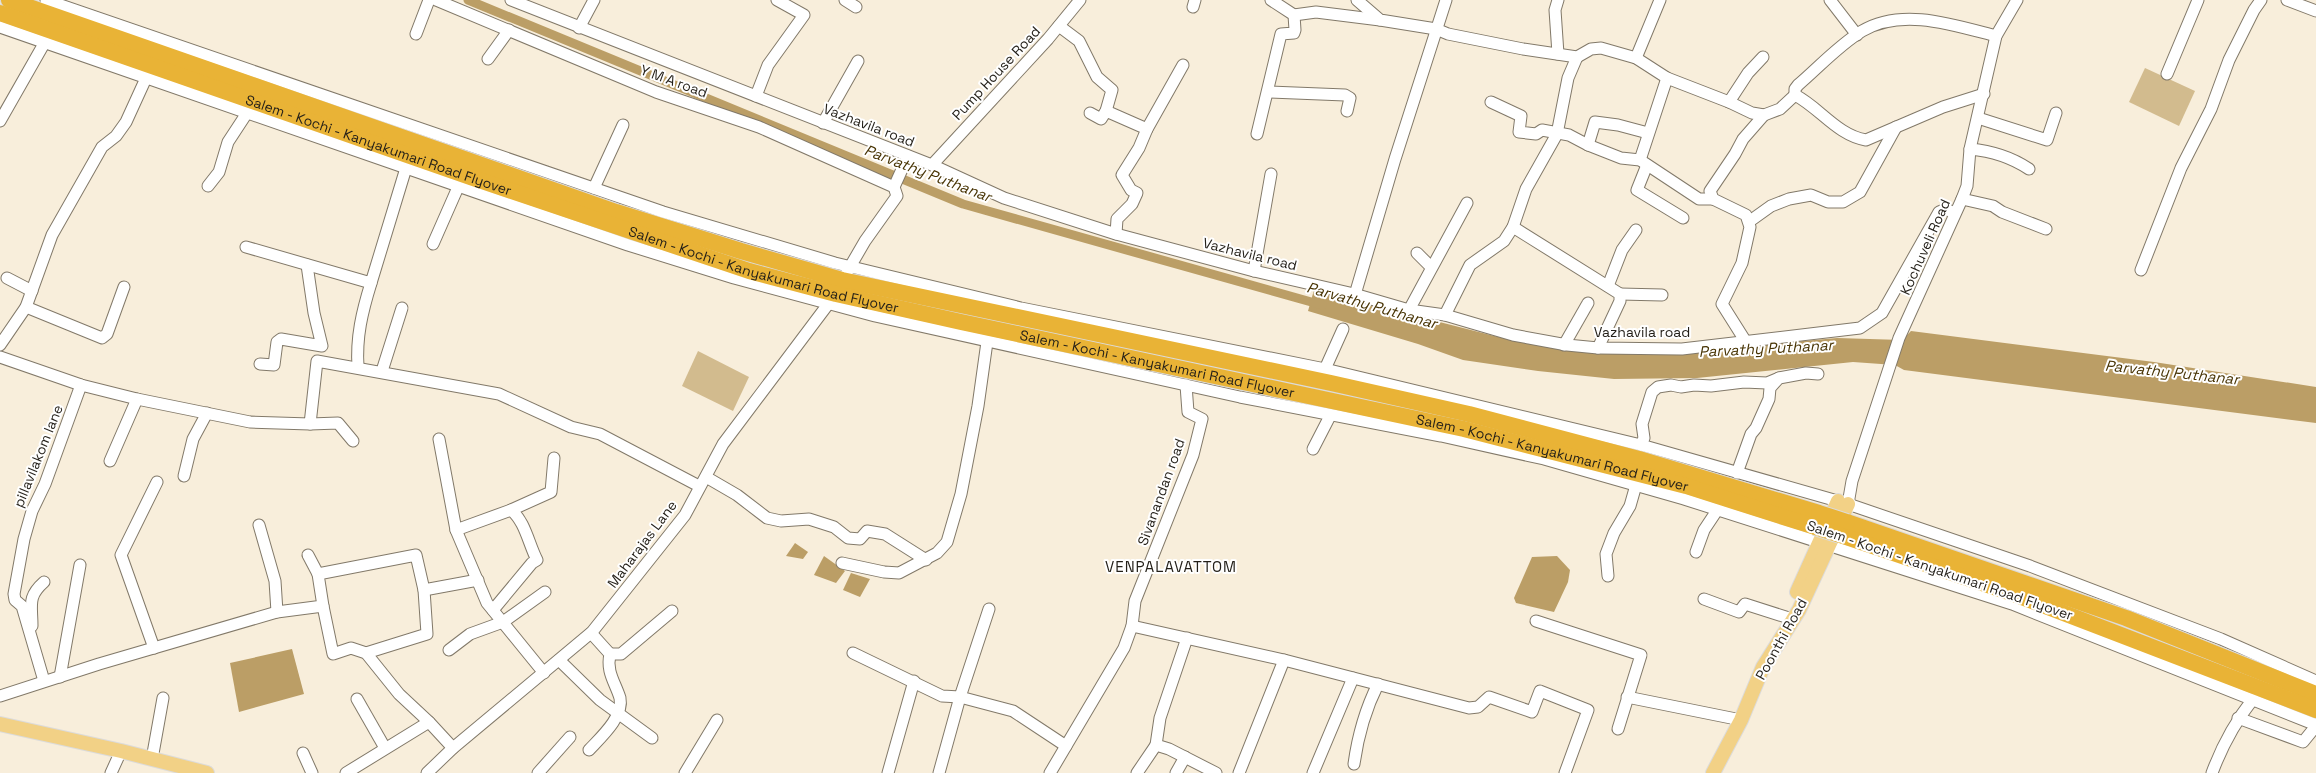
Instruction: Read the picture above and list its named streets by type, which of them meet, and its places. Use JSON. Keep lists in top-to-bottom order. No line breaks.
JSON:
{"streets":{"highway":["Salem - Kochi - Kanyakumari Road Flyover"],"main road":["Poonthi Road"],"street":["Pump House Road","Y M A road","Vazhavila road","Kochuveli Road","pillavilakom lane","Sivanandan road","Maharajas Lane"]},"crossings":[["Pump House Road","Vazhavila road"],["Y M A road","Maharajas Lane"],["Vazhavila road","Kochuveli Road"],["Vazhavila road","Maharajas Lane"],["Salem - Kochi - Kanyakumari Road Flyover","Maharajas Lane"],["Salem - Kochi - Kanyakumari Road Flyover","Poonthi Road"],["Kochuveli Road","Poonthi Road"]],"districts":["VENPALAVATTOM"],"water":["Parvathy Puthanar"]}
